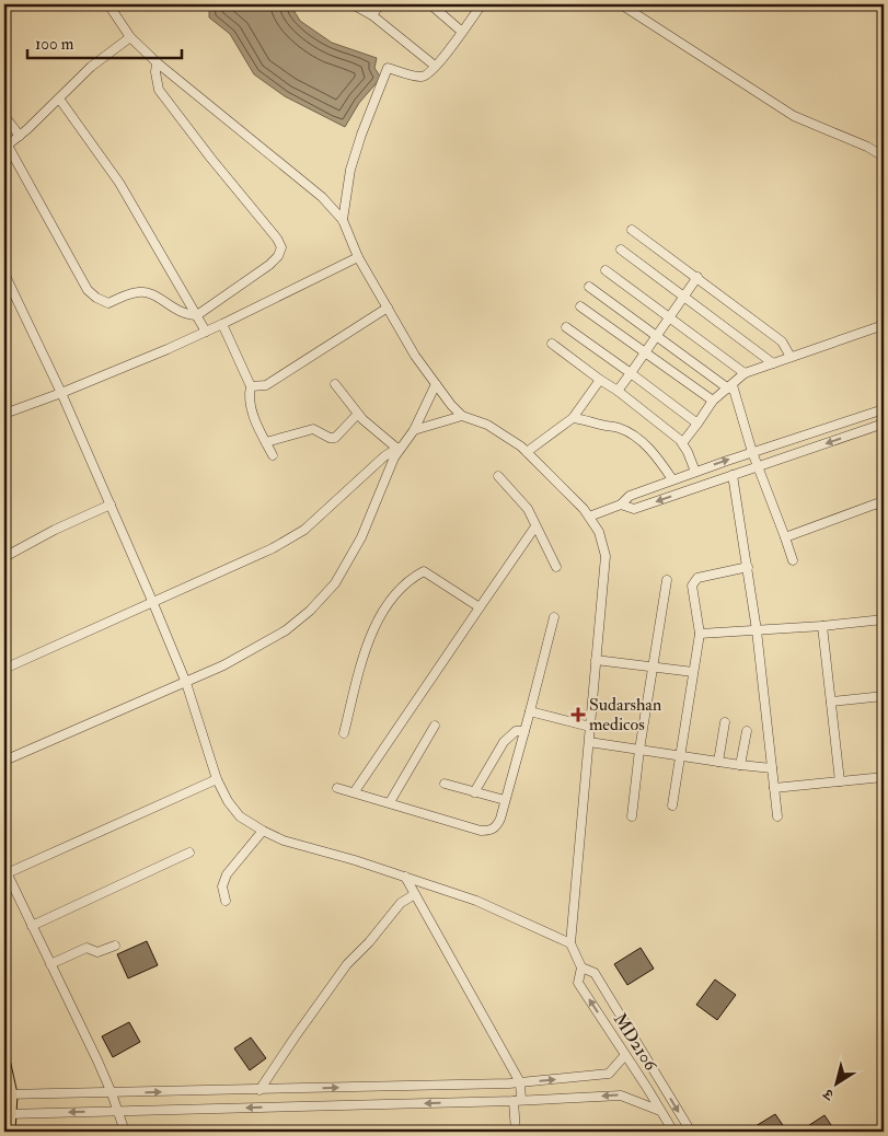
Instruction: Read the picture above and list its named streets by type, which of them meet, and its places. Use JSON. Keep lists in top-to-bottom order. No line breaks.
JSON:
{"streets":{"street":["MD2106"]},"places":{"health":["Sudarshan medicos"]},"scale_bar":"100 m","north":"bottom left"}
